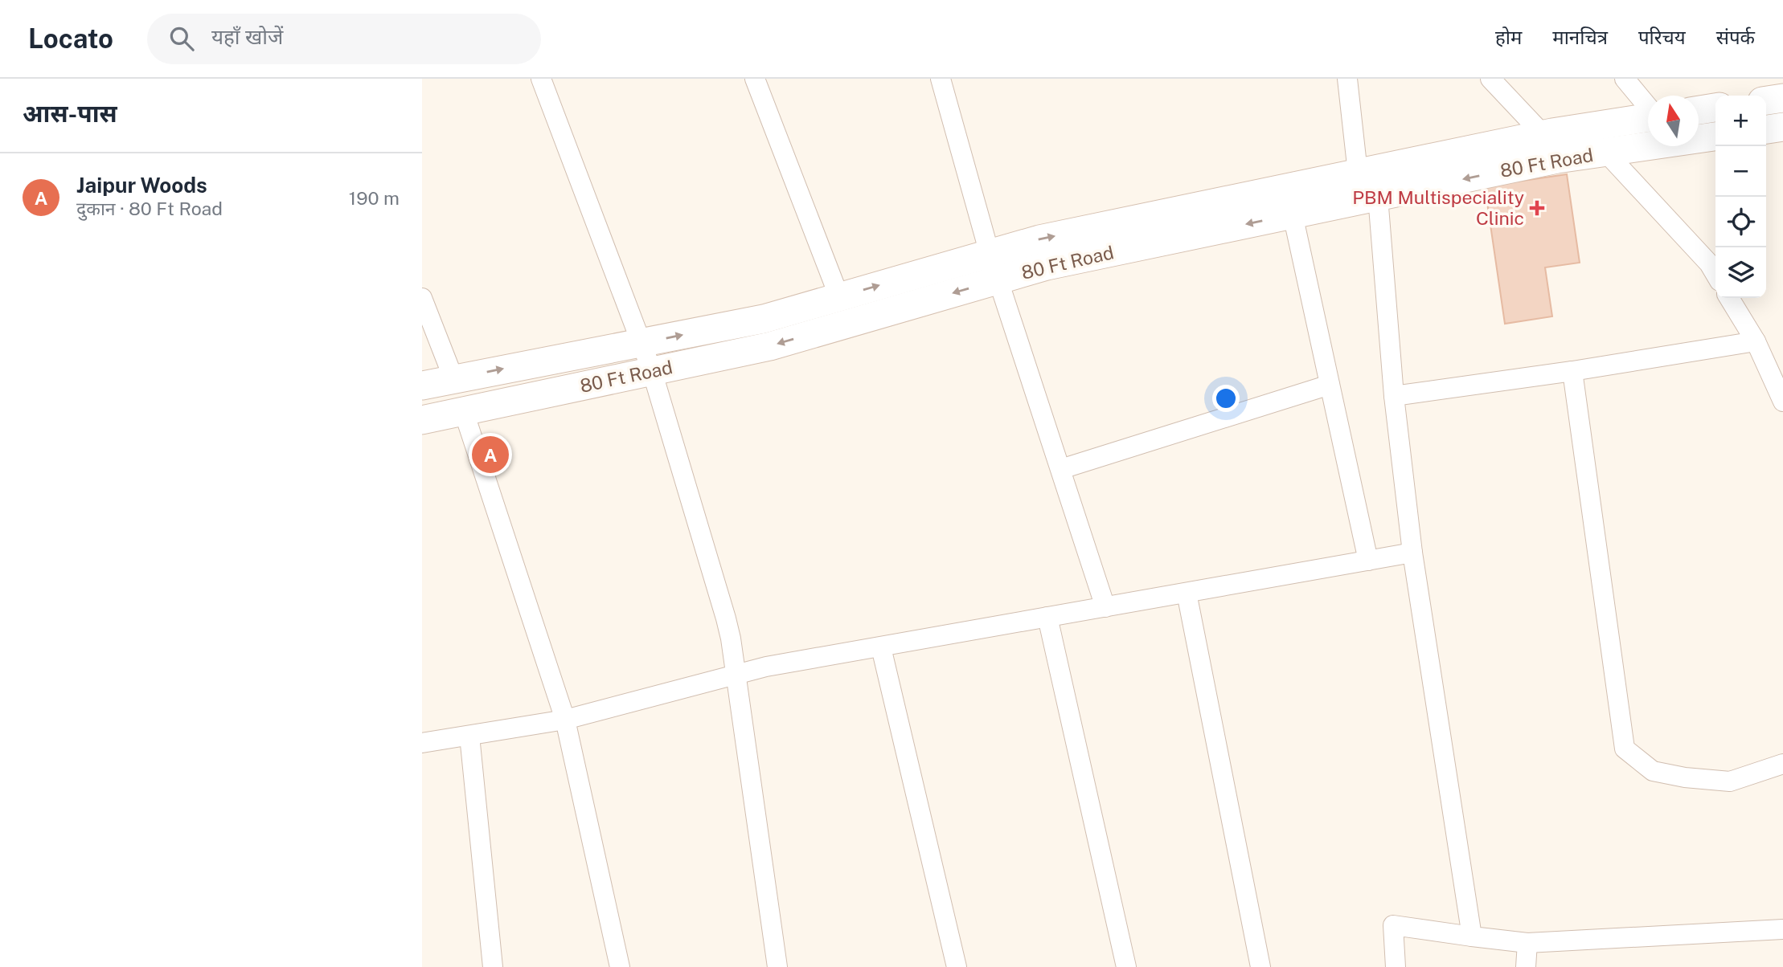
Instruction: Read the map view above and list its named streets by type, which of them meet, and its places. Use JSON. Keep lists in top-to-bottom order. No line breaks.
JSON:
{"streets":{"main road":["80 Ft Road"]},"places":{"health":["PBM Multispeciality Clinic"]},"north":"top","page":{"header":"Locato","search":"यहाँ खोजें","nav":["होम","मानचित्र","परिचय","संपर्क"],"heading":"आस-पास","map_buttons":["+","−"],"list":[{"mark":"A","name":"Jaipur Woods","note":"दुकान · 80 Ft Road","value":"190 m"}],"pins":"A"}}
